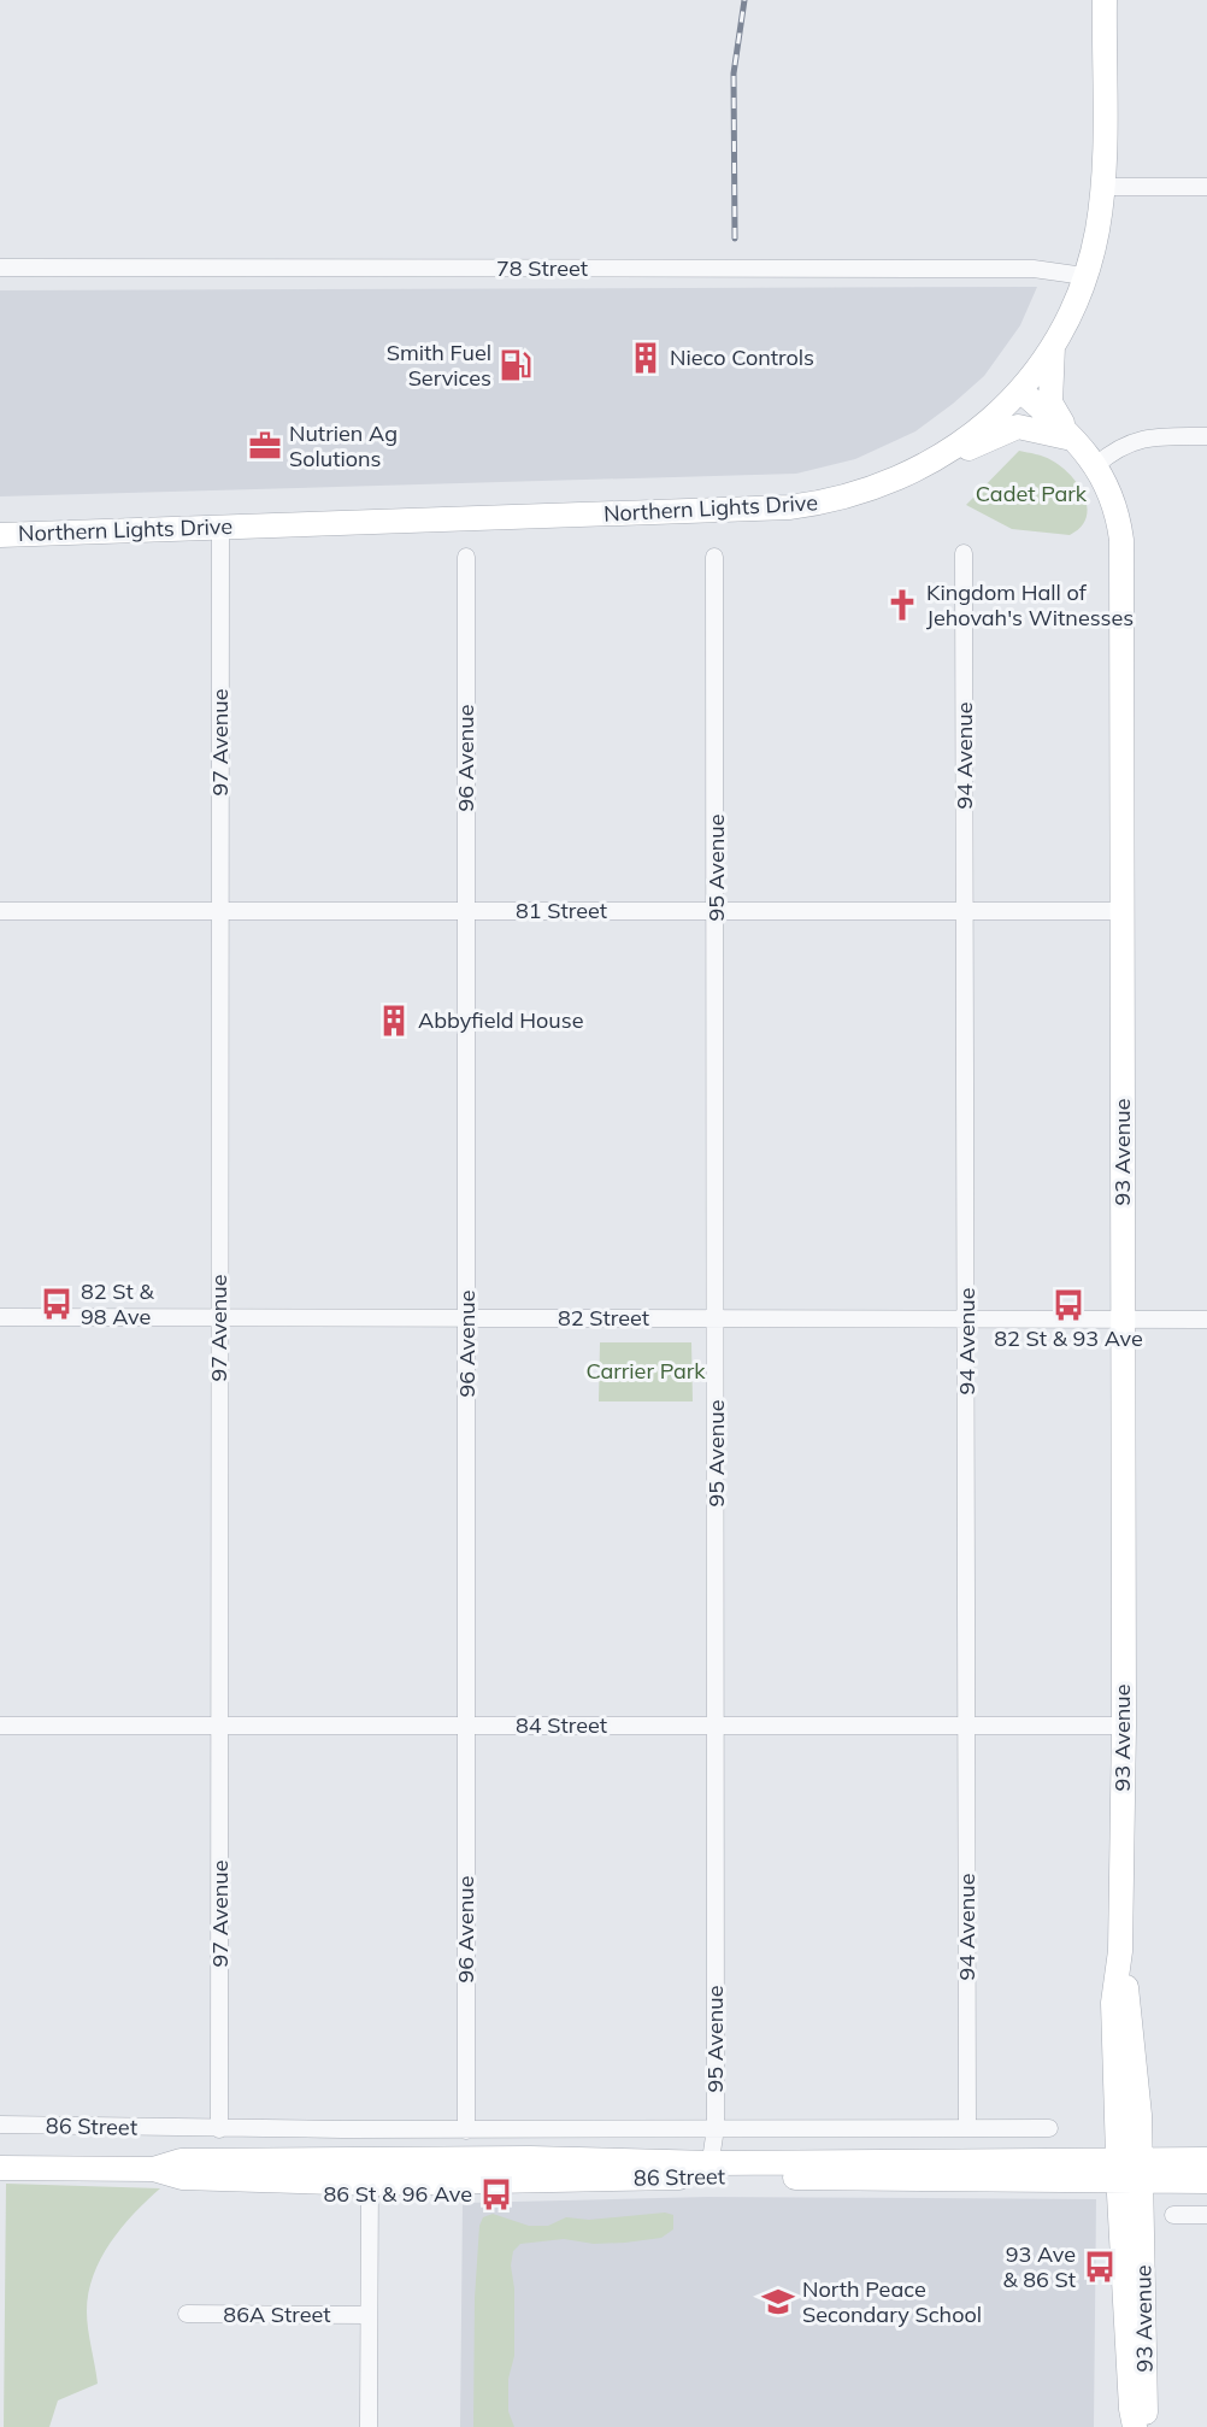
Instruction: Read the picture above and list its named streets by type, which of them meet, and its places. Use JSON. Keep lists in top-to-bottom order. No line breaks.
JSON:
{"streets":{"main road":["Northern Lights Drive","93 Avenue","86 Street"],"street":["78 Street","97 Avenue","94 Avenue","96 Avenue","95 Avenue","81 Street","82 Street","84 Street","86A Street"]},"crossings":[["78 Street","Northern Lights Drive"],["Northern Lights Drive","97 Avenue"],["Northern Lights Drive","93 Avenue"],["97 Avenue","81 Street"],["97 Avenue","82 Street"],["97 Avenue","84 Street"],["97 Avenue","86 Street"],["94 Avenue","81 Street"],["94 Avenue","82 Street"],["94 Avenue","84 Street"],["94 Avenue","86 Street"],["96 Avenue","81 Street"],["96 Avenue","82 Street"],["96 Avenue","84 Street"],["96 Avenue","86 Street"],["95 Avenue","81 Street"],["95 Avenue","82 Street"],["95 Avenue","84 Street"],["95 Avenue","86 Street"],["81 Street","93 Avenue"],["93 Avenue","82 Street"],["93 Avenue","84 Street"],["93 Avenue","86 Street"]],"parks":["Cadet Park","Carrier Park"],"places":{"building":["Nieco Controls","Abbyfield House"],"fuel station":["Smith Fuel Services"],"office":["Nutrien Ag Solutions"],"church":["Kingdom Hall of Jehovah's Witnesses"],"bus stop":["82 St & 98 Ave","82 St & 93 Ave","86 St & 96 Ave","93 Ave & 86 St"],"school or university":["North Peace Secondary School"]}}
